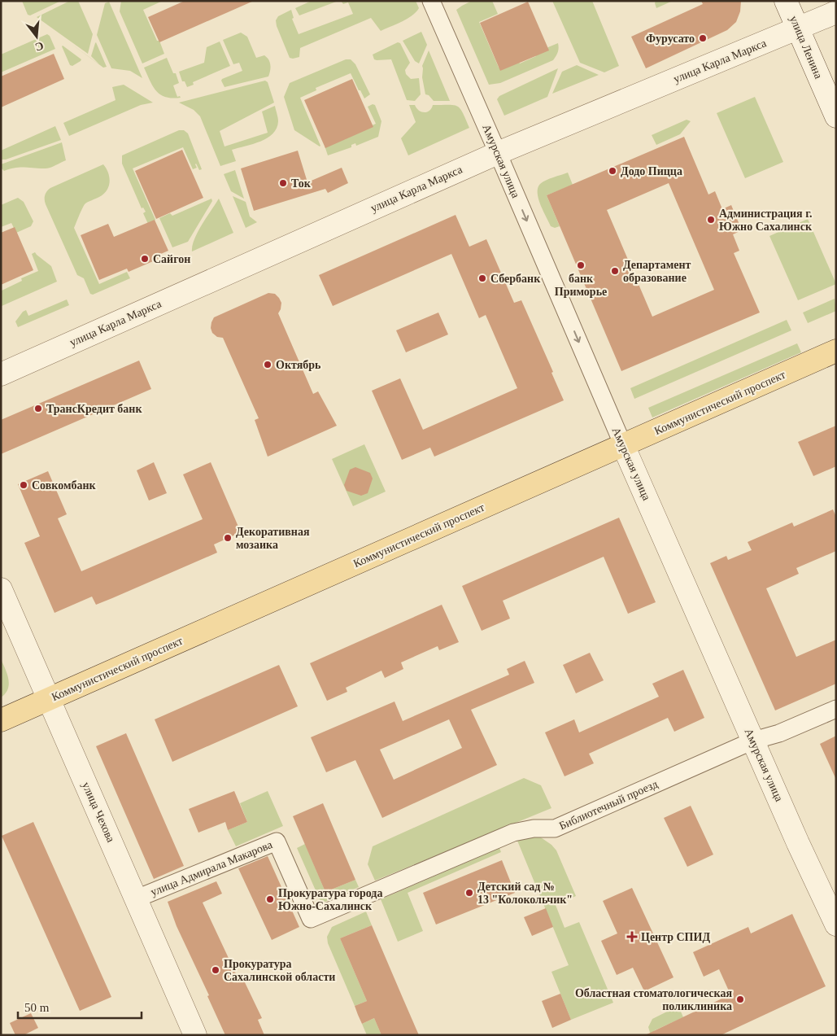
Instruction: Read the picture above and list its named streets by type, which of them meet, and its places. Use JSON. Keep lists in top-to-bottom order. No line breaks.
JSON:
{"streets":{"main road":["Коммунистический проспект"],"street":["улица Ленина","улица Карла Маркса","Амурская улица","Библиотечный проезд","улица Чехова","улица Адмирала Макарова"]},"crossings":[["улица Ленина","улица Карла Маркса"],["улица Карла Маркса","Амурская улица"],["Амурская улица","Коммунистический проспект"],["Амурская улица","Библиотечный проезд"],["Коммунистический проспект","улица Чехова"],["Библиотечный проезд","улица Адмирала Макарова"],["улица Чехова","улица Адмирала Макарова"]],"places":{"other":["Фурусато","Додо Пицца","Ток","Администрация г. Южно Сахалинск","Сайгон","банк Приморье","Департамент образование","Сбербанк","Октябрь","ТрансКредит банк","Совкомбанк","Декоративная мозаика","Детский сад № 13 \"Колокольчик\"","Прокуратура города Южно-Сахалинск","Прокуратура Сахалинской области","Областная стоматологическая поликлиника"],"health":["Центр СПИД"]},"scale_bar":"50 m","north":"bottom"}
